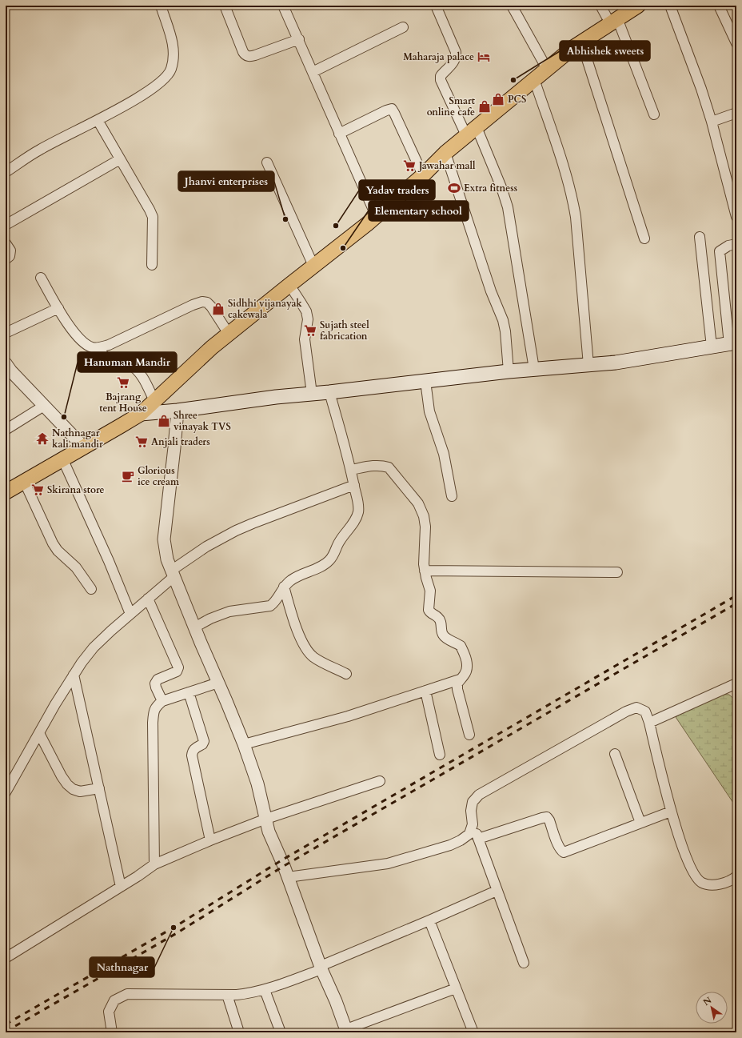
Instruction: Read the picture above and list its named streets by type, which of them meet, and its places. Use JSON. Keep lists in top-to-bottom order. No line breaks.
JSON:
{"places":{"hotel":["Maharaja palace"],"other":["Abhishek sweets","Jhanvi enterprises","Yadav traders","Elementary school","Hanuman Mandir","Nathnagar"],"shop":["PCS","Smart online cafe","Sidhhi vijanayak cakewala","Shree vinayak TVS"],"supermarket":["Jawahar mall","Sujath steel fabrication","Bajrang tent House","Anjali traders","Skirana store"],"sports":["Extra fitness"],"temple":["Nathnagar kali mandir"],"cafe":["Glorious ice cream"]},"north":"top left"}
